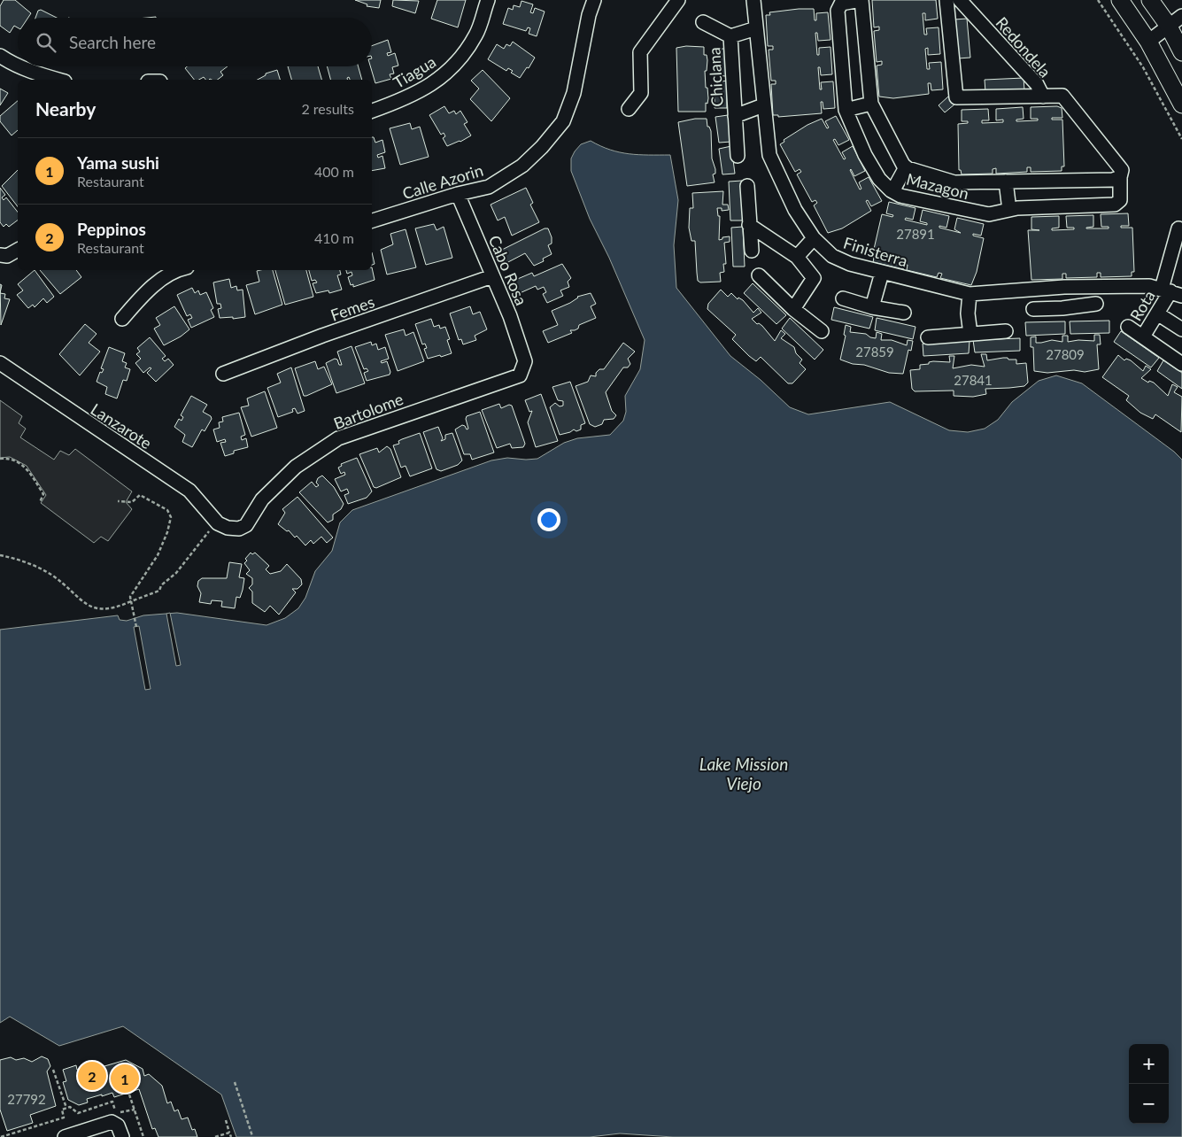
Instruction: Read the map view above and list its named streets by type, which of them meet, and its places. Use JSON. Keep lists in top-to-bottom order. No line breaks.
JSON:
{"streets":{"street":["Redondela","Tiagua","Chiclana","Calle Azorin","Mazagon","Finisterra","Cabo Rosa","Rota","Femes","Bartolome","Lanzarote"]},"crossings":[["Redondela","Mazagon"],["Chiclana","Finisterra"],["Calle Azorin","Cabo Rosa"],["Finisterra","Rota"],["Cabo Rosa","Femes"],["Cabo Rosa","Bartolome"],["Bartolome","Lanzarote"]],"water":["Lake Mission Viejo"],"house_numbers":["27891","27859","27809","27841","27792"],"page":{"search":"Search here","heading":["Nearby","2 results"],"list":[{"mark":"1","name":"Yama sushi","note":"Restaurant","value":"400 m"},{"mark":"2","name":"Peppinos","note":"Restaurant","value":"410 m"}],"map_buttons":["+","−"],"pins":["2","1"]}}
